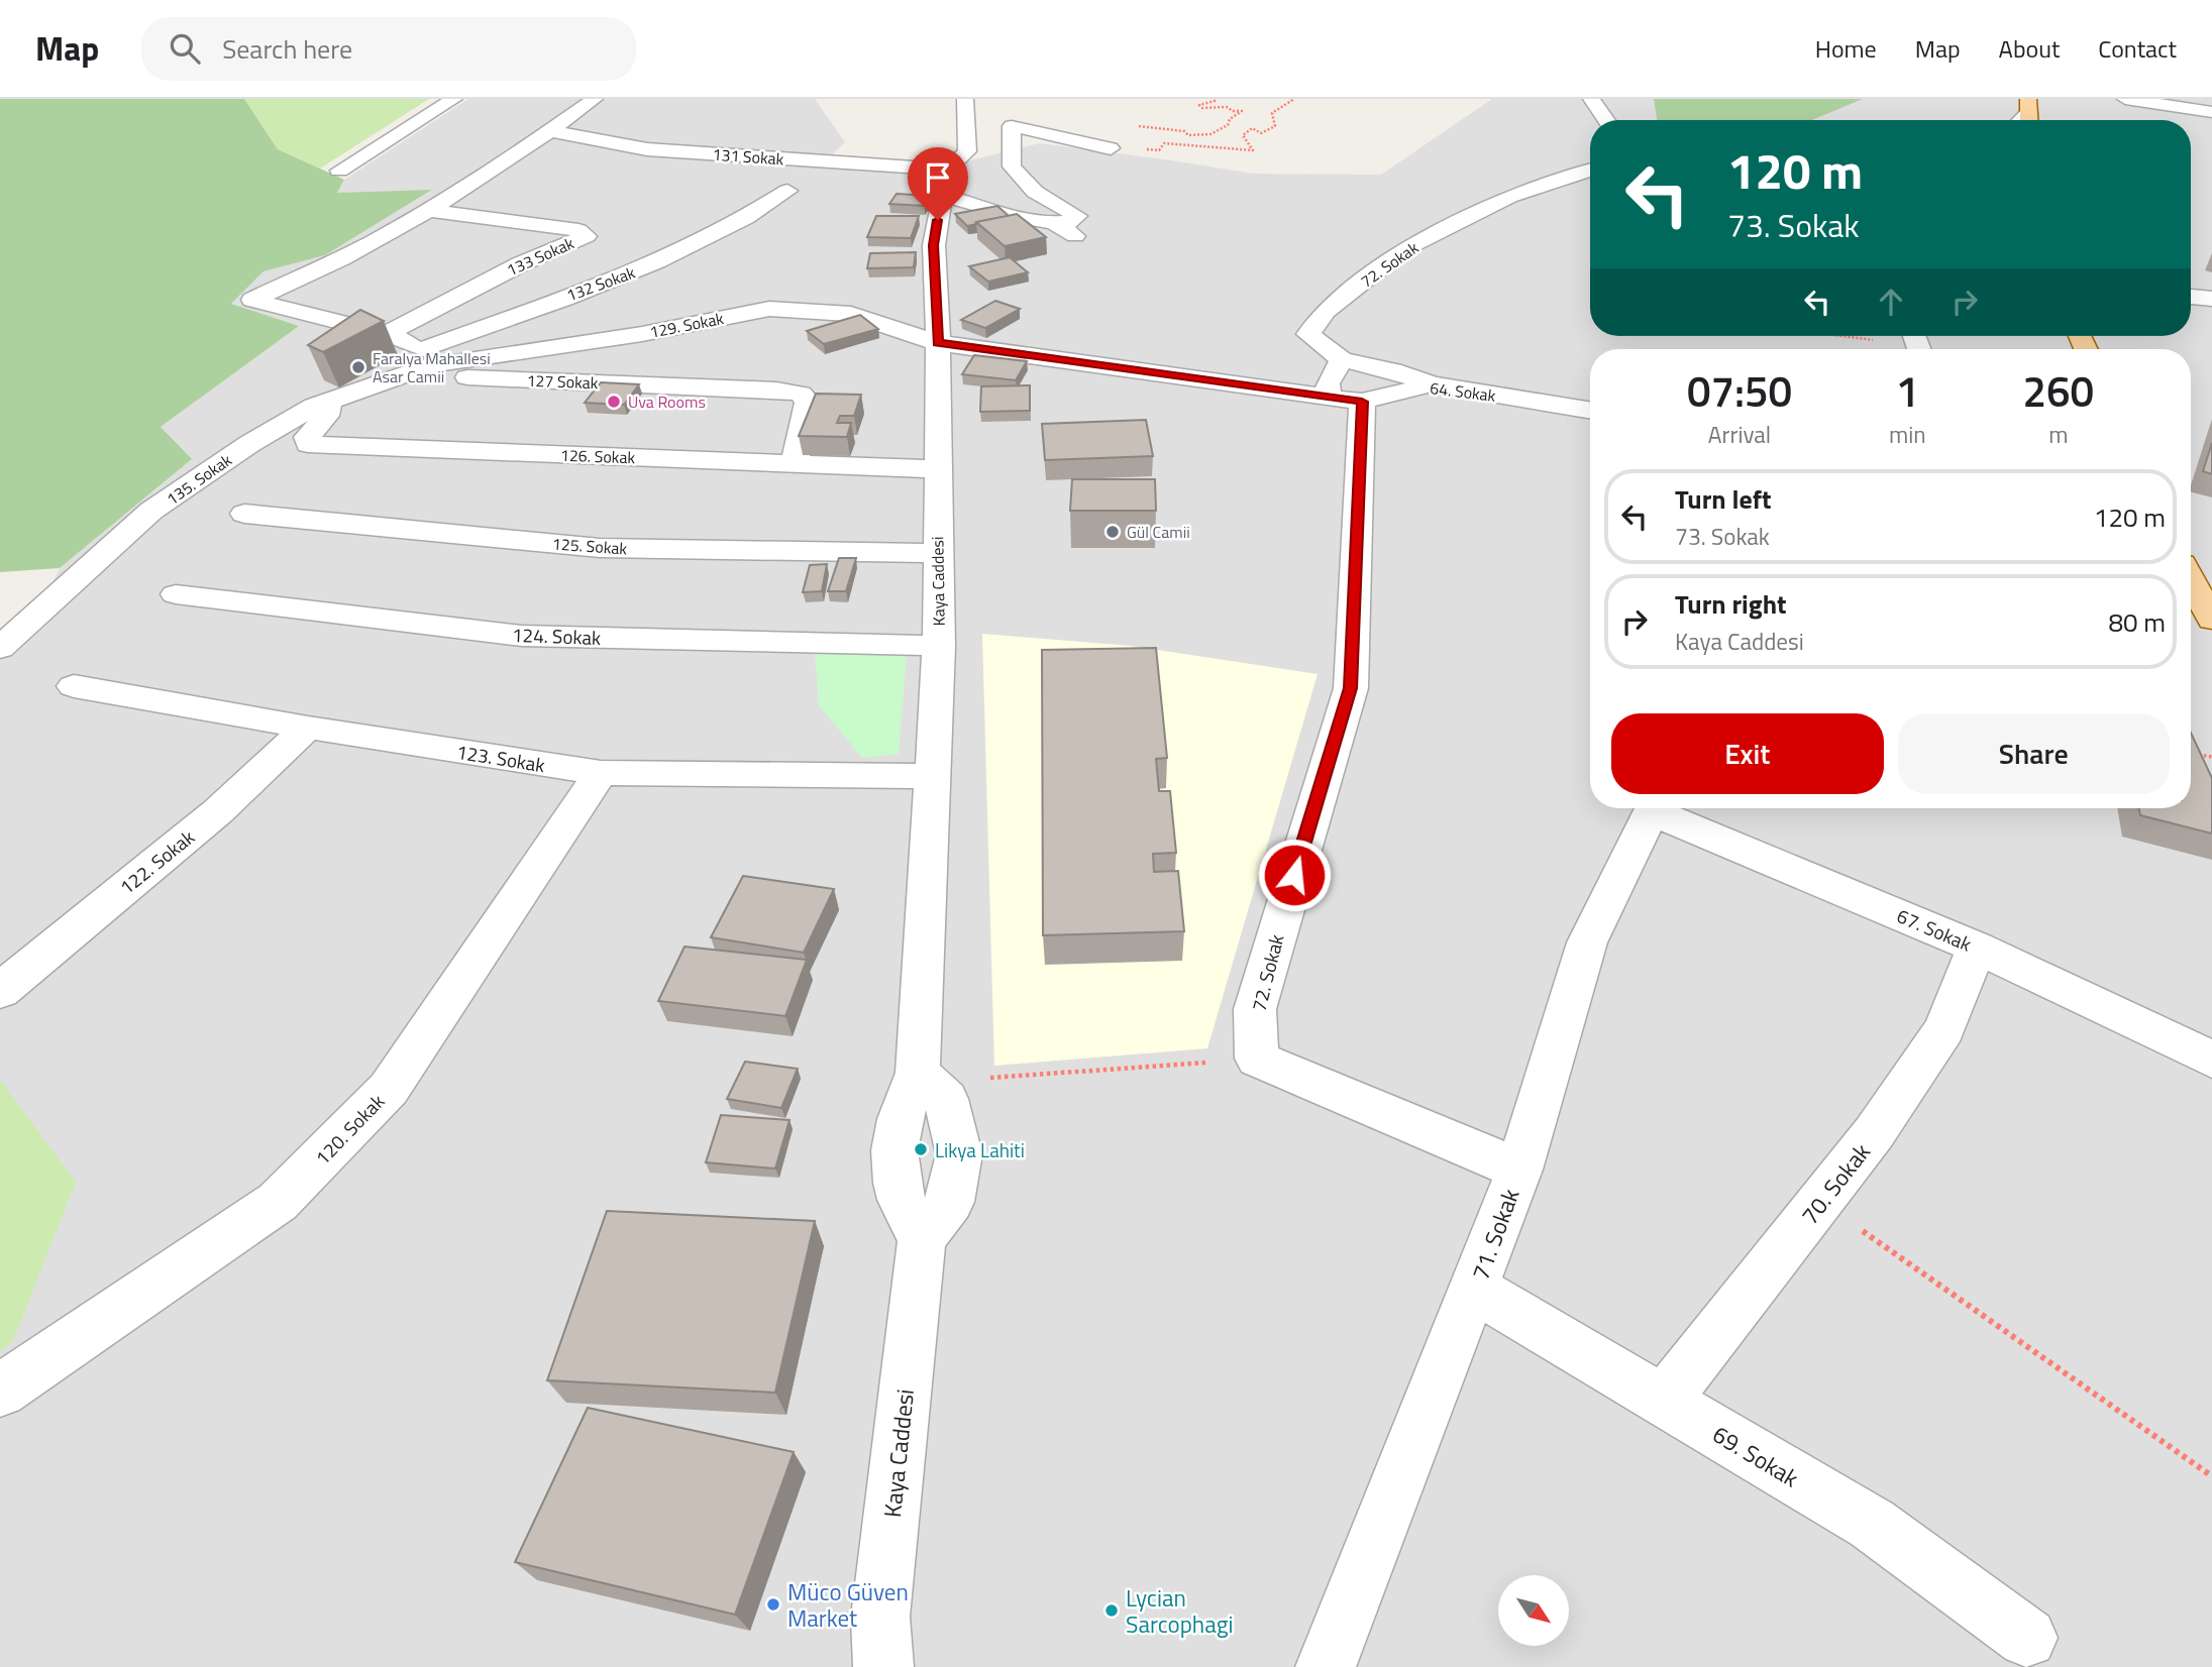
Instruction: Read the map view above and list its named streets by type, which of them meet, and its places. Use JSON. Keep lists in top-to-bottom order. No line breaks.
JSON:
{"streets":{"street":["131 Sokak","133 Sokak","72. Sokak","132 Sokak","129. Sokak","127 Sokak","64. Sokak","126. Sokak","135. Sokak","125. Sokak","Kaya Caddesi","124. Sokak","123. Sokak","122. Sokak","67. Sokak","120. Sokak","70. Sokak","71. Sokak","69. Sokak"]},"crossings":[["131 Sokak","Kaya Caddesi"],["72. Sokak","129. Sokak"],["72. Sokak","64. Sokak"],["132 Sokak","129. Sokak"],["132 Sokak","127 Sokak"],["132 Sokak","135. Sokak"],["129. Sokak","127 Sokak"],["129. Sokak","64. Sokak"],["129. Sokak","135. Sokak"],["129. Sokak","Kaya Caddesi"],["127 Sokak","126. Sokak"],["127 Sokak","135. Sokak"],["126. Sokak","135. Sokak"],["126. Sokak","Kaya Caddesi"],["125. Sokak","Kaya Caddesi"],["Kaya Caddesi","124. Sokak"],["Kaya Caddesi","123. Sokak"],["123. Sokak","122. Sokak"],["123. Sokak","120. Sokak"],["67. Sokak","70. Sokak"],["70. Sokak","69. Sokak"],["71. Sokak","69. Sokak"]],"places":["Faralya Mahallesi Asar Camii","Uva Rooms","Gül Camii","Likya Lahiti","Müco Güven Market","Lycian Sarcophagi"],"north":"bottom right","page":{"header":"Map","search":"Search here","nav":["Home","Map","About","Contact"],"turn":["120 m","73. Sokak"],"eta":["07:50","Arrival","1","min","260","m"],"list":[{"name":"Turn left","note":"73. Sokak","value":"120 m"},{"name":"Turn right","note":"Kaya Caddesi","value":"80 m"}],"buttons":["Exit","Share"]}}
